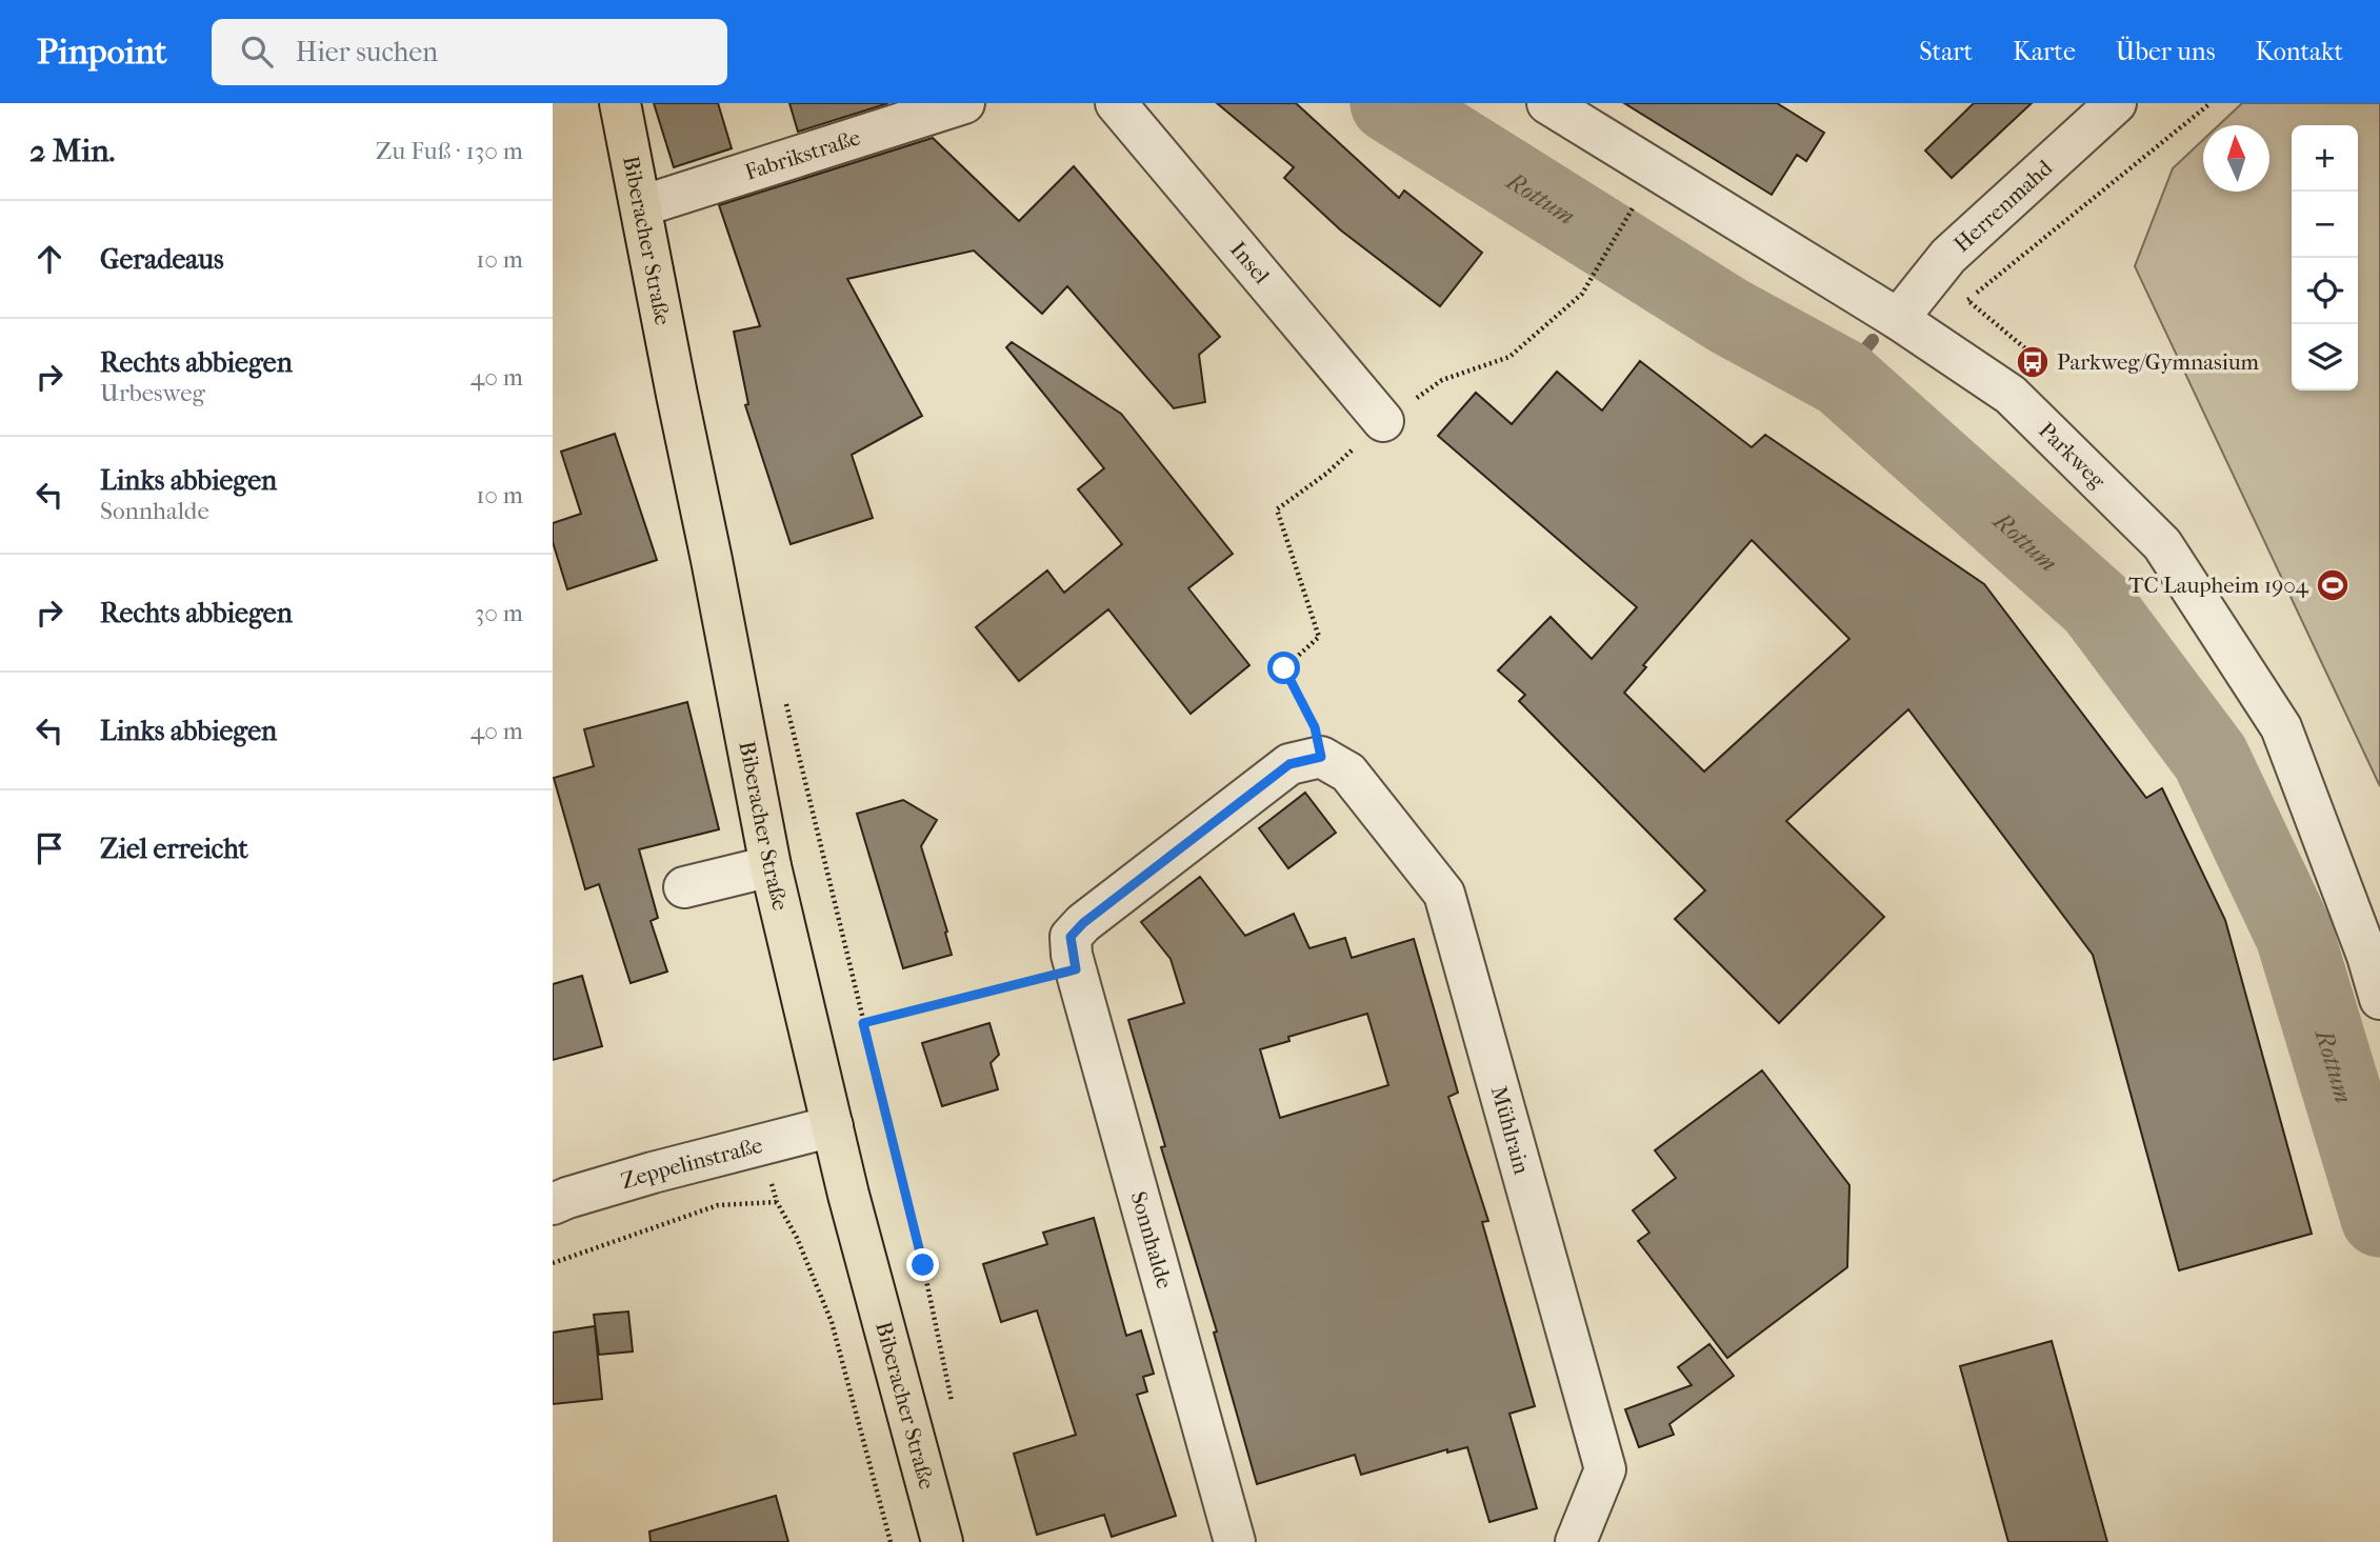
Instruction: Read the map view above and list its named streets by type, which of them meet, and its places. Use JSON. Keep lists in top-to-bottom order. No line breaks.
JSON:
{"streets":{"main road":["Biberacher Straße"],"street":["Fabrikstraße","Herrenmahd","Insel","Parkweg","Mühlrain","Zeppelinstraße","Sonnhalde"]},"crossings":[["Fabrikstraße","Biberacher Straße"],["Herrenmahd","Parkweg"],["Biberacher Straße","Zeppelinstraße"]],"water":["Rottum"],"places":{"bus stop":["Parkweg/Gymnasium"],"sports":["TC Laupheim 1904"]},"north":"top","page":{"header":"Pinpoint","search":"Hier suchen","nav":["Start","Karte","Über uns","Kontakt"],"heading":["2 Min.","Zu Fuß · 130 m"],"map_buttons":["+","−"],"list":[["Geradeaus","10 m"],["Rechts abbiegen","Urbesweg","40 m"],["Links abbiegen","Sonnhalde","10 m"],["Rechts abbiegen","30 m"],["Links abbiegen","40 m"],"Ziel erreicht"]}}
